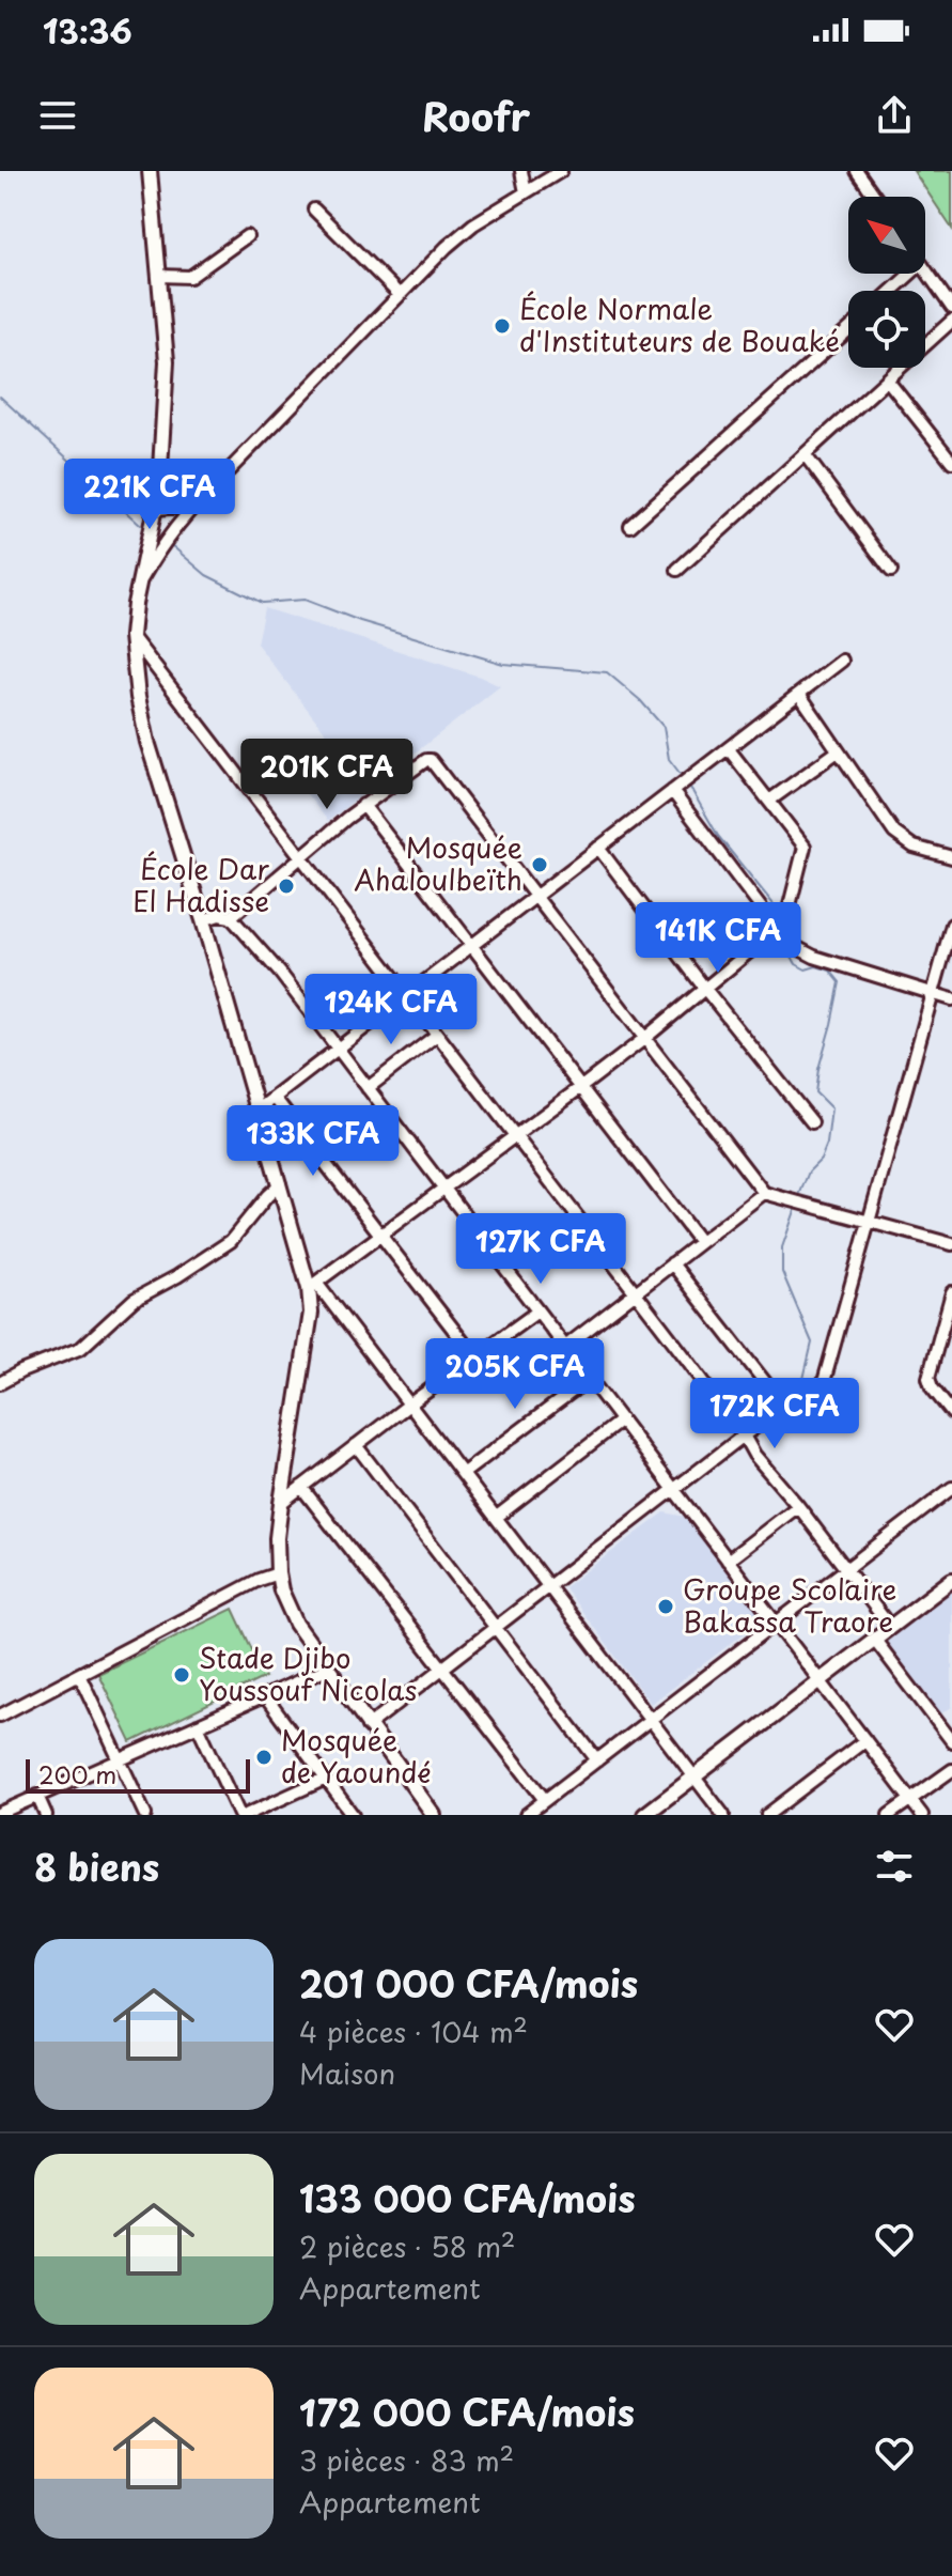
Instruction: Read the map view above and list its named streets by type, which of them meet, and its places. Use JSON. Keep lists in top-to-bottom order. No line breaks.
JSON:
{"places":["École Normale d'Instituteurs de Bouaké","Mosquée Ahaloulbeïth","École Dar El Hadisse","Groupe Scolaire Bakassa Traore","Stade Djibo Youssouf Nicolas","Mosquée de Yaoundé"],"scale_bar":"200 m","north":"top left","page":{"status":"13:36","header":"Roofr","price":["221K CFA","201K CFA","141K CFA","124K CFA","133K CFA","127K CFA","205K CFA","172K CFA"],"scale":"200 m","heading":"8 biens","list":[{"name":"201 000 CFA/mois","note":"4 pièces · 104 m² · Maison"},{"name":"133 000 CFA/mois","note":"2 pièces · 58 m² · Appartement"},{"name":"172 000 CFA/mois","note":"3 pièces · 83 m² · Appartement"}]}}
